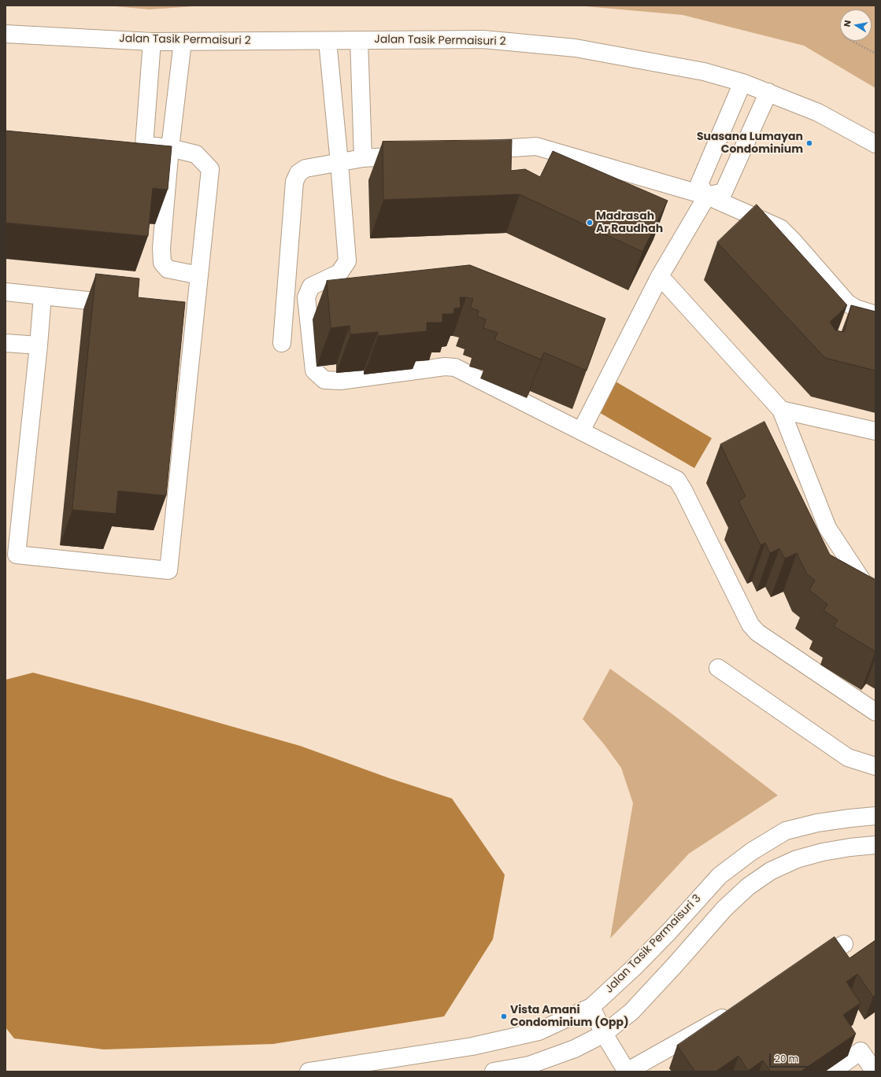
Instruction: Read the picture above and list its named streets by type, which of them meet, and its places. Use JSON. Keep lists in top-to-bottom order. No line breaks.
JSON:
{"streets":{"street":["Jalan Tasik Permaisuri 2","Jalan Tasik Permaisuri 3"]},"places":["Suasana Lumayan Condominium","Madrasah Ar Raudhah","Vista Amani Condominium (Opp)"],"scale_bar":"20 m","north":"left"}
